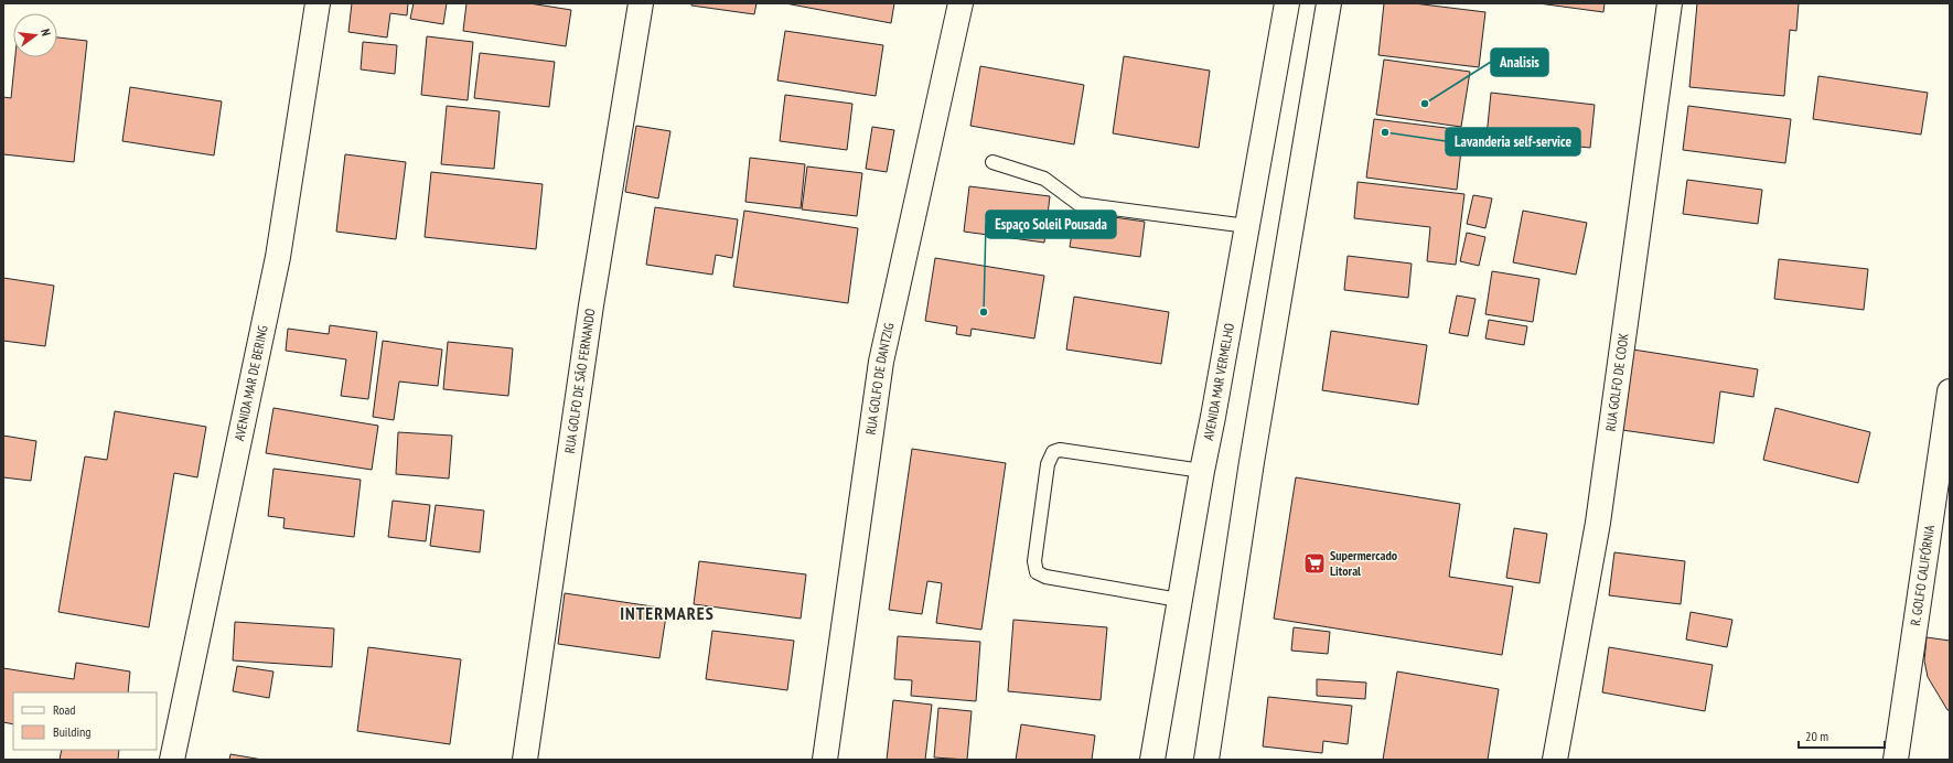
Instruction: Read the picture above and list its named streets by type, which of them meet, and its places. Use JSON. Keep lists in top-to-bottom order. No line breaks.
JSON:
{"streets":{"street":["RUA GOLFO DE DANTZIG","RUA GOLFO DE SÃO FERNANDO","AVENIDA MAR VERMELHO","AVENIDA MAR DE BERING","RUA GOLFO DE COOK","R. GOLFO CALIFÓRNIA"]},"districts":["INTERMARES"],"places":{"other":["Analisis","Lavanderia self-service","Espaço Soleil Pousada"],"supermarket":["Supermercado Litoral"]},"legend":["Road","Building"],"scale_bar":"20 m","north":"right"}
